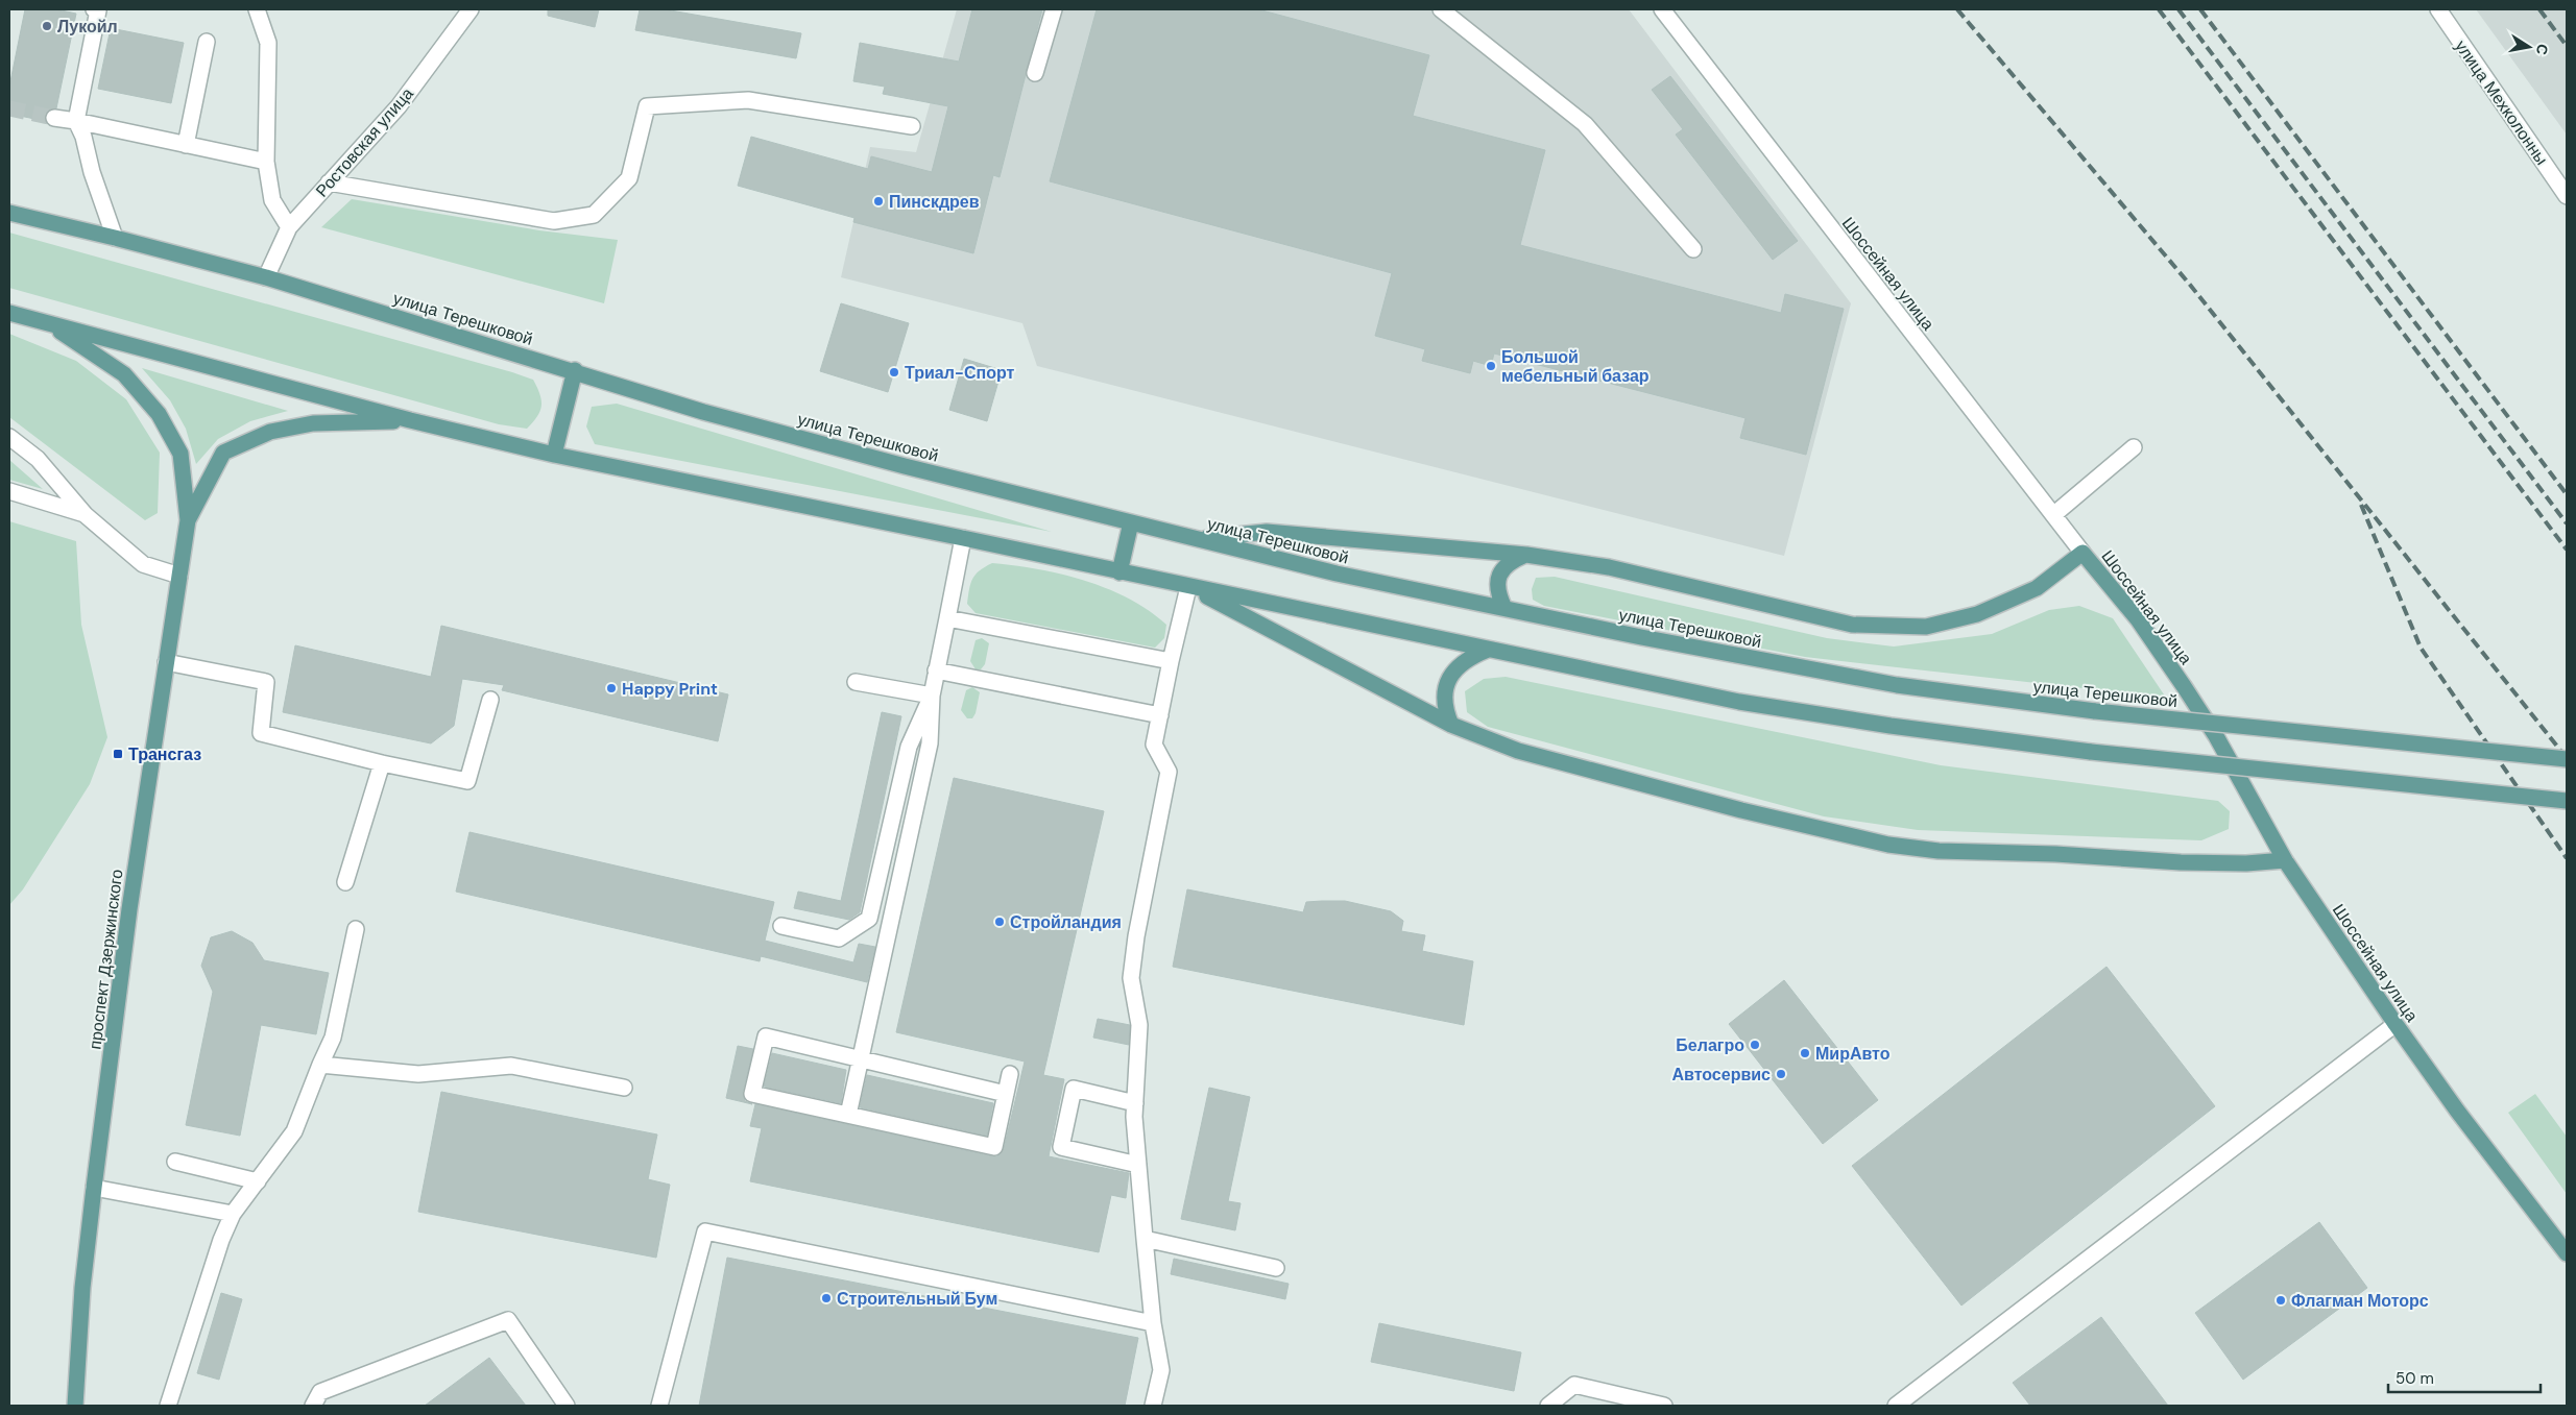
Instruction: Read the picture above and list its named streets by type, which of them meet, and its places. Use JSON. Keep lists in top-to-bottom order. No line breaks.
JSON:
{"streets":{"main road":["Шоссейная улица","улица Терешковой","проспект Дзержинского"],"street":["улица Мехколонны","Ростовская улица"]},"crossings":[["Ростовская улица","улица Терешковой"]],"places":{"other":["Лукойл","Пинскдрев","Большой мебельный базар","Триал-Спорт","Happy Print","Стройландия","Белагро","МирАвто","Автосервис","Строительный Бум","Флагман Моторс"],"transit":["Трансгаз"]},"scale_bar":"50 m","north":"right"}
